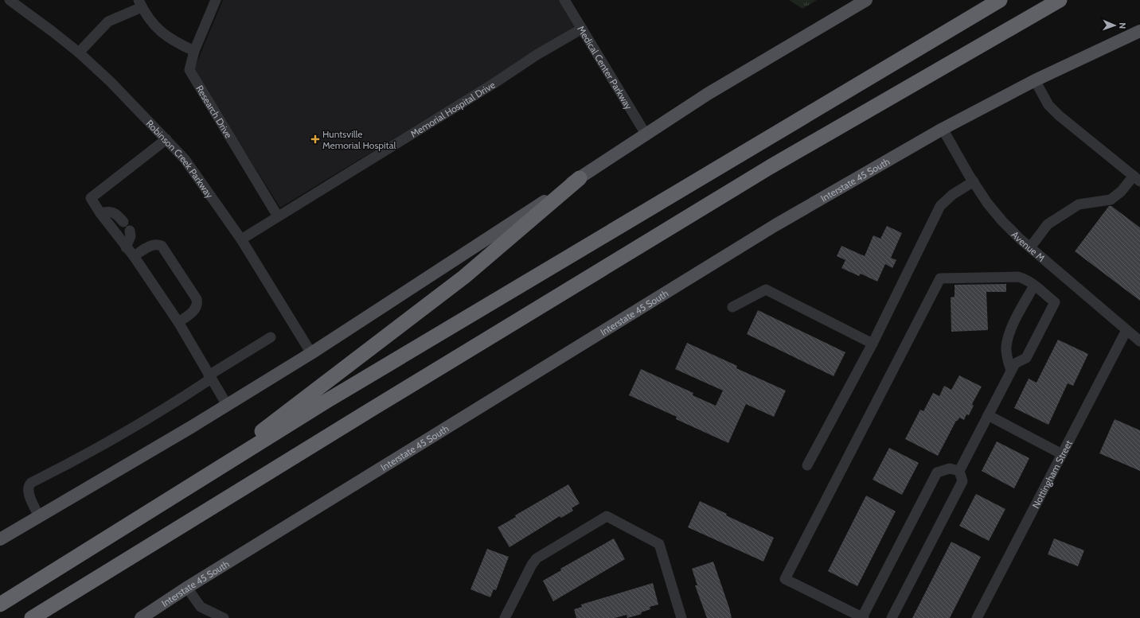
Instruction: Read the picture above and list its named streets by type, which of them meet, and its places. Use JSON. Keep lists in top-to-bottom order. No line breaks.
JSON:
{"streets":{"main road":["Interstate 45 South"],"street":["Medical Center Parkway","Memorial Hospital Drive","Research Drive","Robinson Creek Parkway","Avenue M","Nottingham Street"]},"crossings":[["Medical Center Parkway","Memorial Hospital Drive"],["Memorial Hospital Drive","Research Drive"],["Memorial Hospital Drive","Robinson Creek Parkway"],["Interstate 45 South","Avenue M"],["Avenue M","Nottingham Street"]],"places":{"health":["Huntsville Memorial Hospital"]},"north":"right"}
